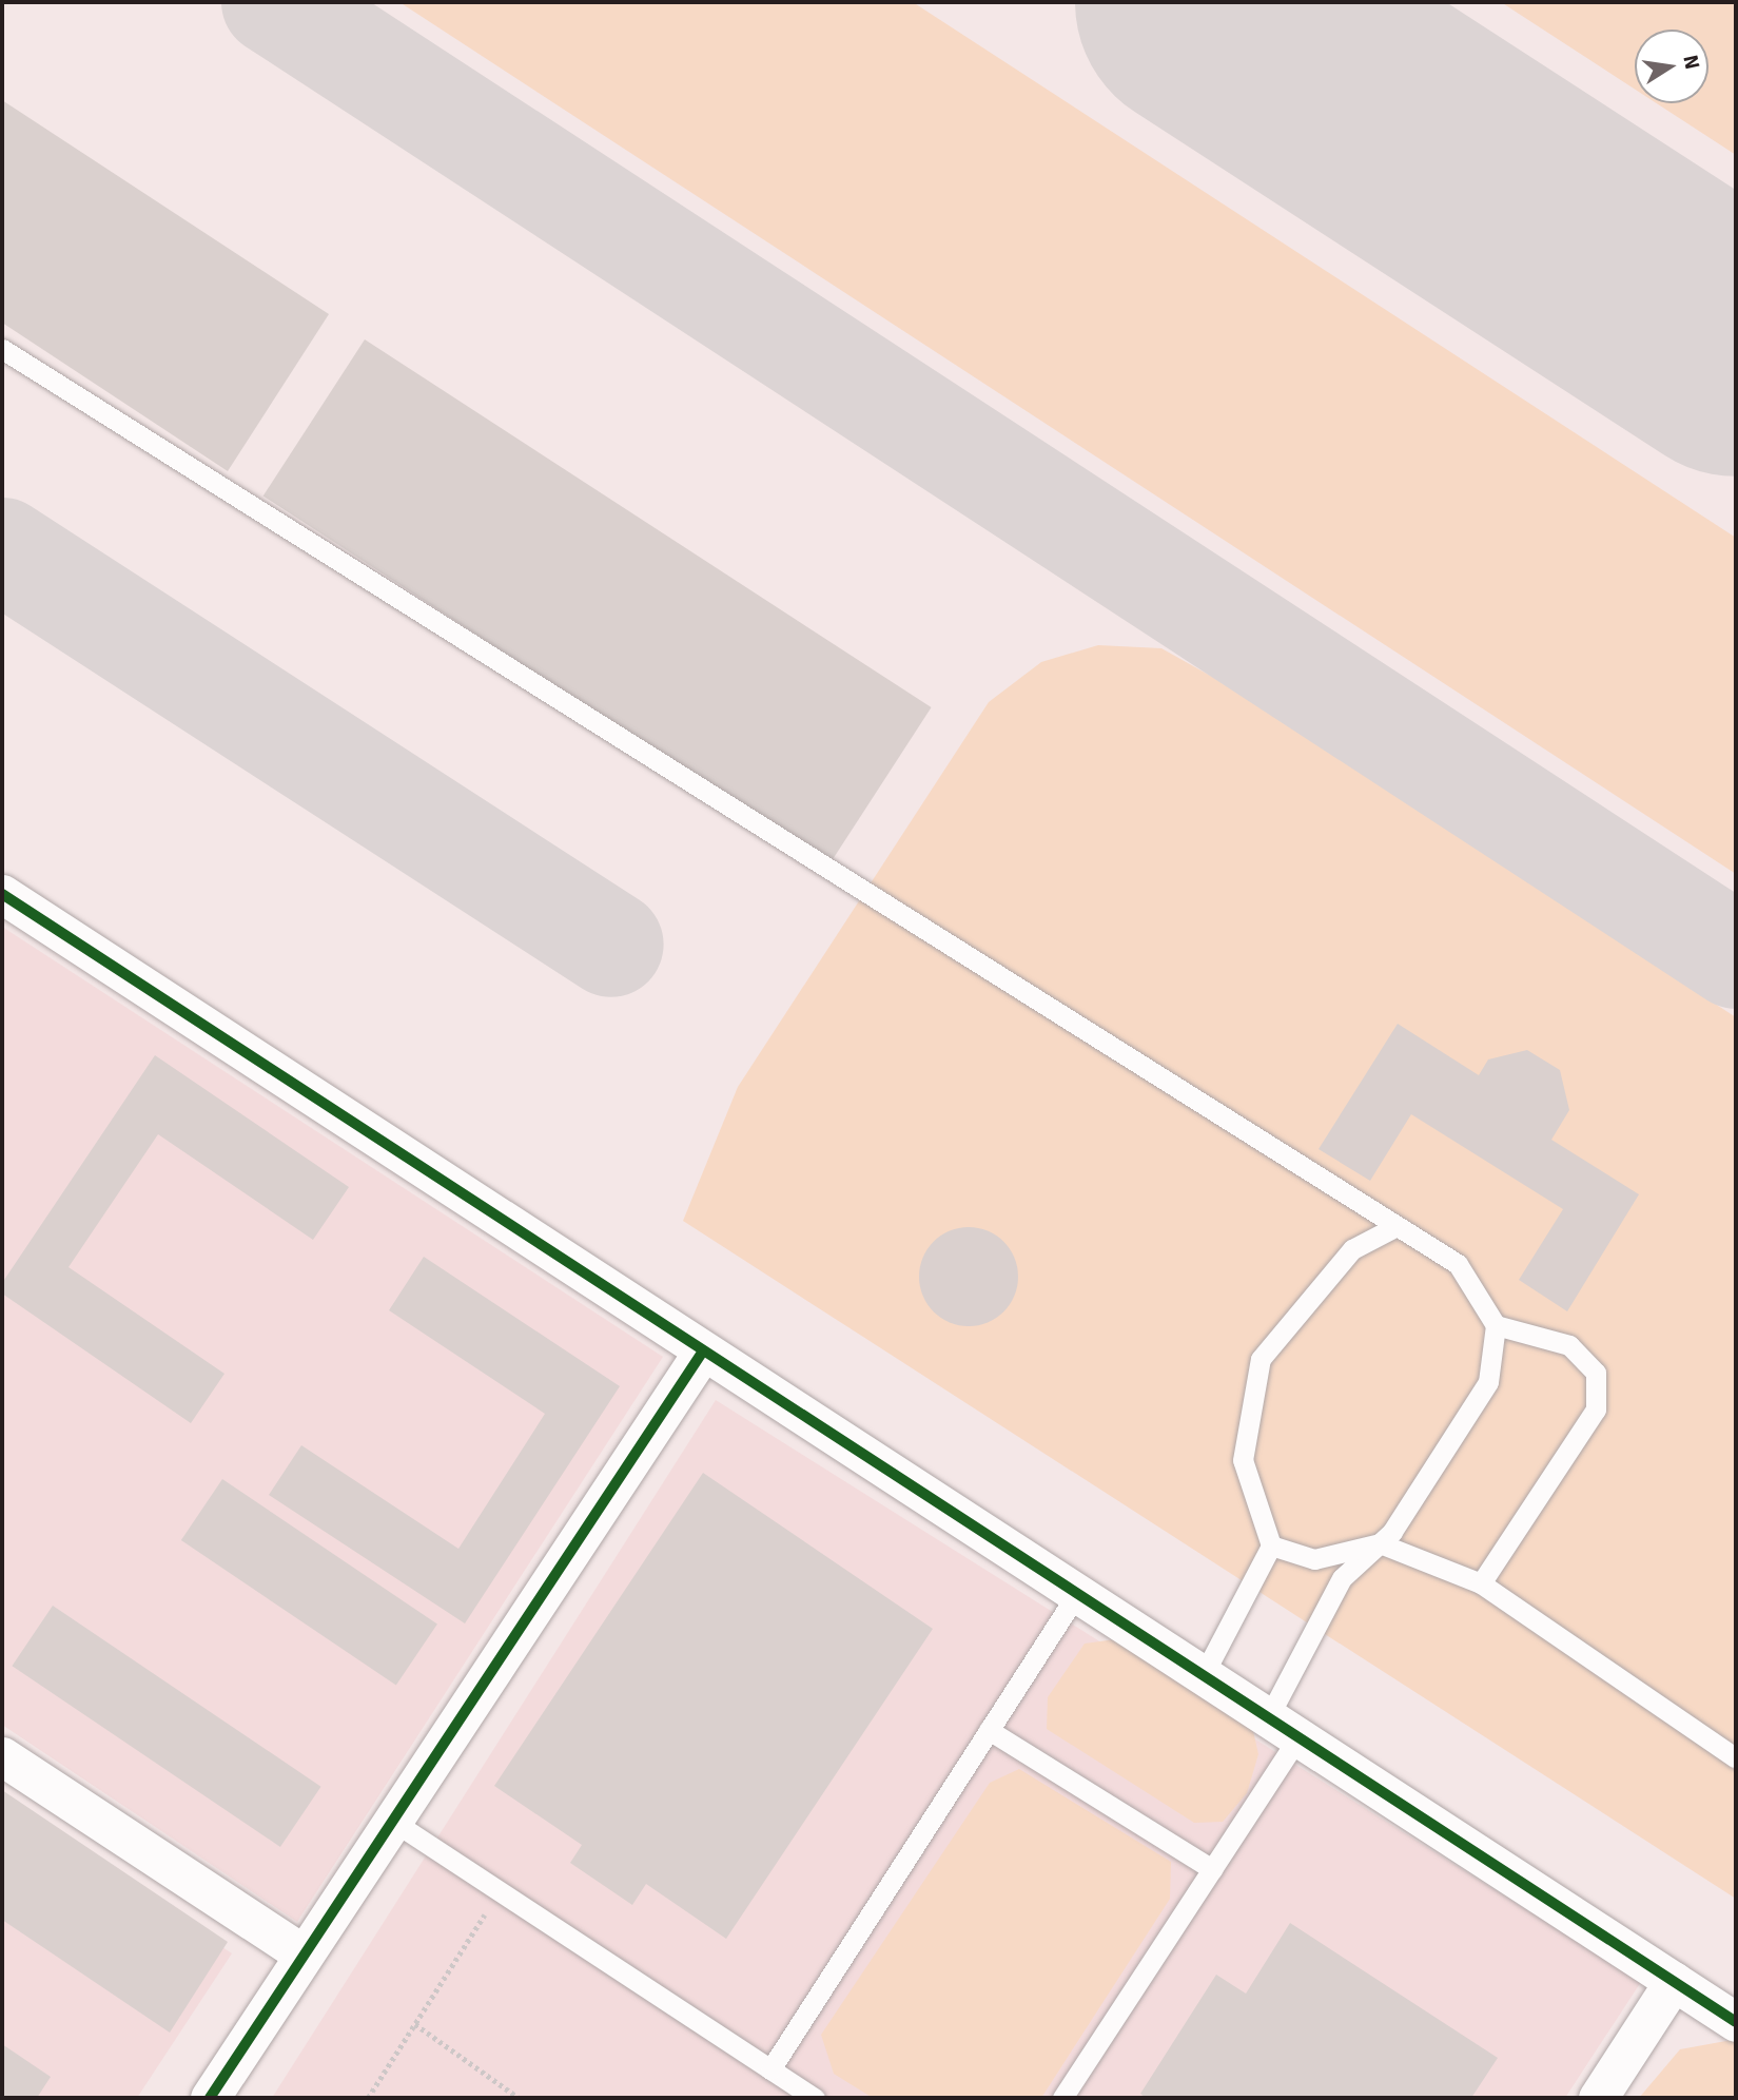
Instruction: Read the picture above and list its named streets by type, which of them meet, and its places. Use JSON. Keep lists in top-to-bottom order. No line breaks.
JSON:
{"north":"right"}
